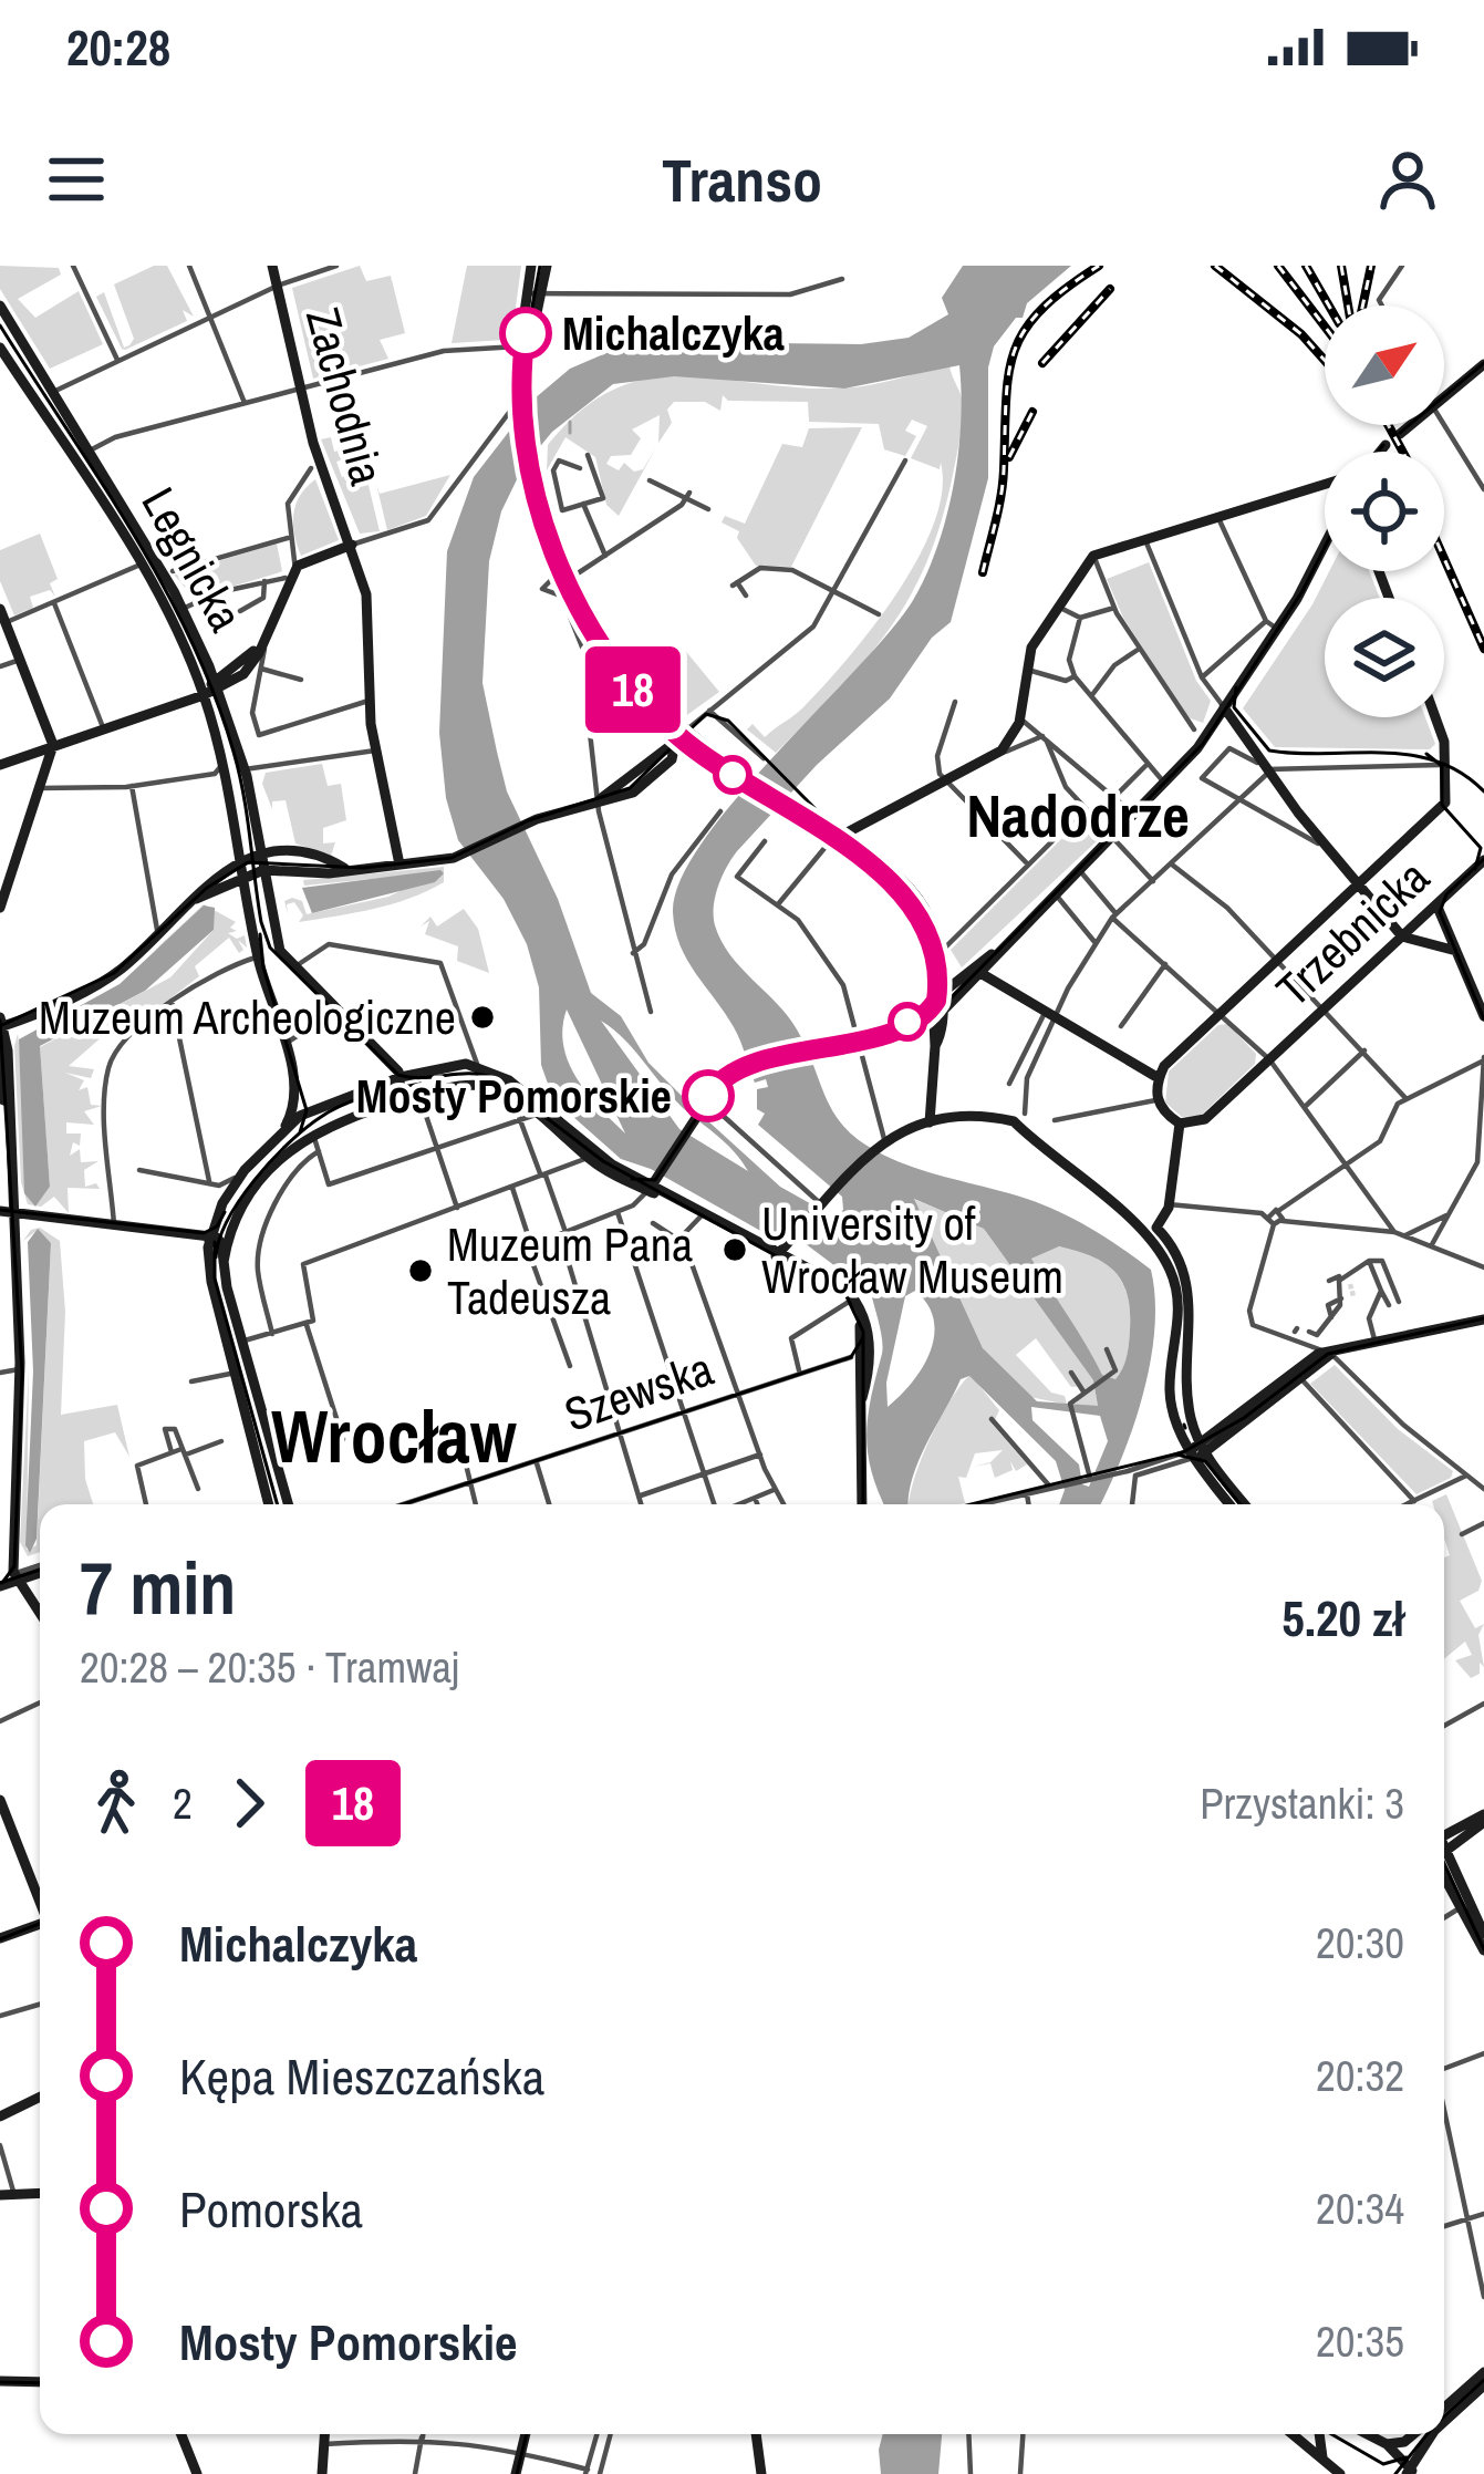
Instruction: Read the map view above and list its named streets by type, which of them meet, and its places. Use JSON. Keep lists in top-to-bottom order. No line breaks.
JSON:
{"streets":{"street":["Zachodnia","Legnicka","Trzebnicka","Szewska"]},"districts":["Nadodrze","Wrocław"],"places":["Michalczyka","Muzeum Archeologiczne","Mosty Pomorskie","University of Wrocław Museum","Muzeum Pana Tadeusza"],"lines":["tram line 18"],"north":"top right","page":{"status":"20:28","header":"Transo","on_map":"18","heading":["7 min","20:28 – 20:35 · Tramwaj","5.20 zł"],"legs":["2","18","Przystanki: 3"],"list":[{"name":"Michalczyka","value":"20:30"},{"name":"Kępa Mieszczańska","value":"20:32"},{"name":"Pomorska","value":"20:34"},{"name":"Mosty Pomorskie","value":"20:35"}]}}
